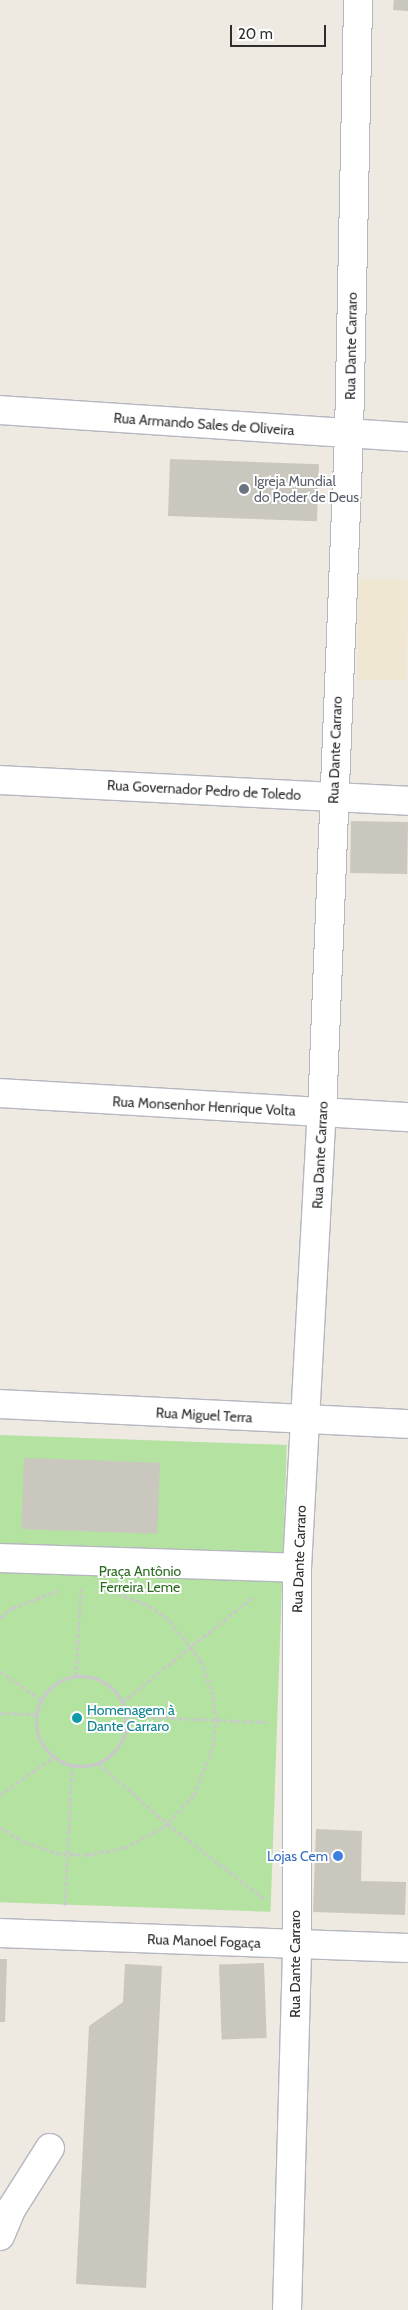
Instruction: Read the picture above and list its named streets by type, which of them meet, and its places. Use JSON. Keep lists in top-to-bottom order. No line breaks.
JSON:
{"streets":{"street":["Rua Dante Carraro","Rua Armando Sales de Oliveira","Rua Governador Pedro de Toledo","Rua Monsenhor Henrique Volta","Rua Miguel Terra","Rua Manoel Fogaça"]},"crossings":[["Rua Dante Carraro","Rua Armando Sales de Oliveira"],["Rua Dante Carraro","Rua Governador Pedro de Toledo"],["Rua Dante Carraro","Rua Monsenhor Henrique Volta"],["Rua Dante Carraro","Rua Miguel Terra"],["Rua Dante Carraro","Rua Manoel Fogaça"]],"parks":["Praça Antônio Ferreira Leme"],"places":["Igreja Mundial do Poder de Deus","Homenagem à Dante Carraro","Lojas Cem"],"scale_bar":"20 m"}
